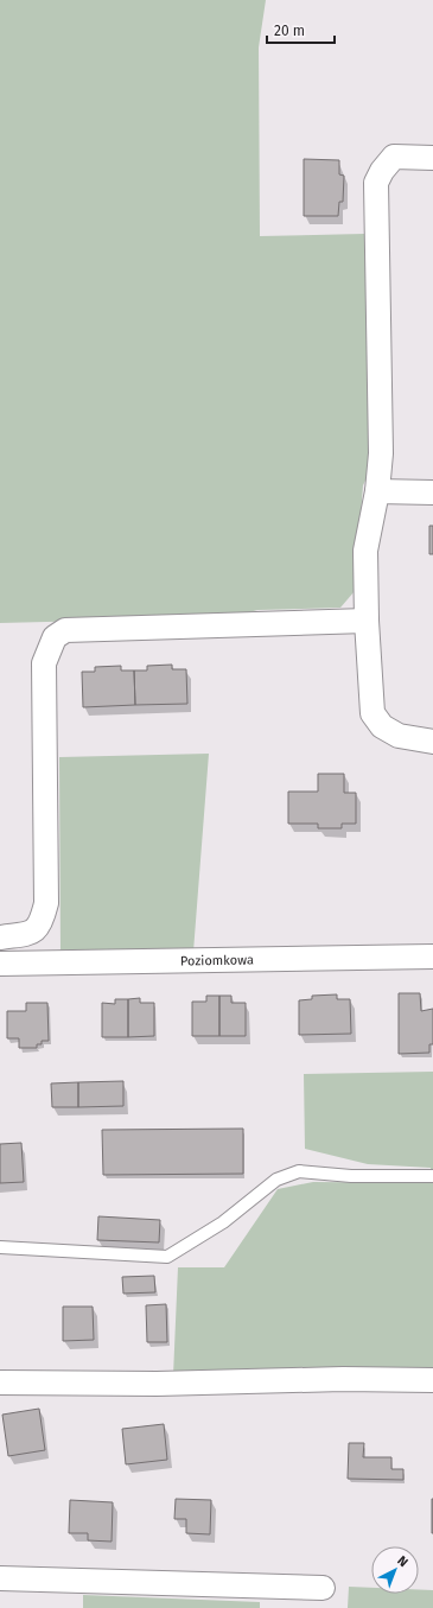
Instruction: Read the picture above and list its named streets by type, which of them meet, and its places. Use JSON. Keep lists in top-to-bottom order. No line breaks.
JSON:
{"streets":{"street":["Poziomkowa"]},"scale_bar":"20 m","north":"top right"}
